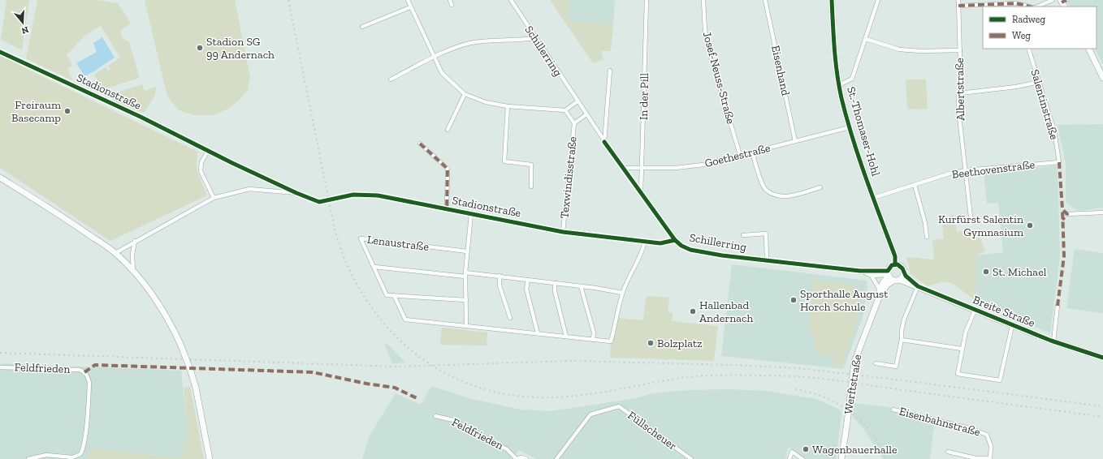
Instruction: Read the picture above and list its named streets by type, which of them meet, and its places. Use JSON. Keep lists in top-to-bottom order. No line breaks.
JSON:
{"streets":{"street":["Schillerring","Eisenhand","Josef-Neuss-Straße","Albertstraße","Stadionstraße","In der Pill","Salentinstraße","St.-Thomaser-Hohl","Goethestraße","Beethovenstraße","Texwindisstraße","Lenaustraße","Breite Straße","Feldfrieden","Werftstraße","Eisenbahnstraße","Füllscheuer"]},"crossings":[["Schillerring","Stadionstraße"],["Schillerring","In der Pill"],["Schillerring","St.-Thomaser-Hohl"],["Schillerring","Goethestraße"],["Schillerring","Breite Straße"],["Schillerring","Werftstraße"],["Eisenhand","Goethestraße"],["Josef-Neuss-Straße","Goethestraße"],["Albertstraße","Beethovenstraße"],["Stadionstraße","Texwindisstraße"],["In der Pill","Goethestraße"],["Salentinstraße","Beethovenstraße"],["St.-Thomaser-Hohl","Goethestraße"],["St.-Thomaser-Hohl","Beethovenstraße"],["St.-Thomaser-Hohl","Breite Straße"],["St.-Thomaser-Hohl","Werftstraße"],["Breite Straße","Werftstraße"]],"places":["Stadion SG 99 Andernach","Freiraum Basecamp","Kurfürst Salentin Gymnasium","St. Michael","Sporthalle August Horch Schule","Hallenbad Andernach","Bolzplatz","Wagenbauerhalle"],"legend":["Radweg","Weg"],"north":"bottom"}
